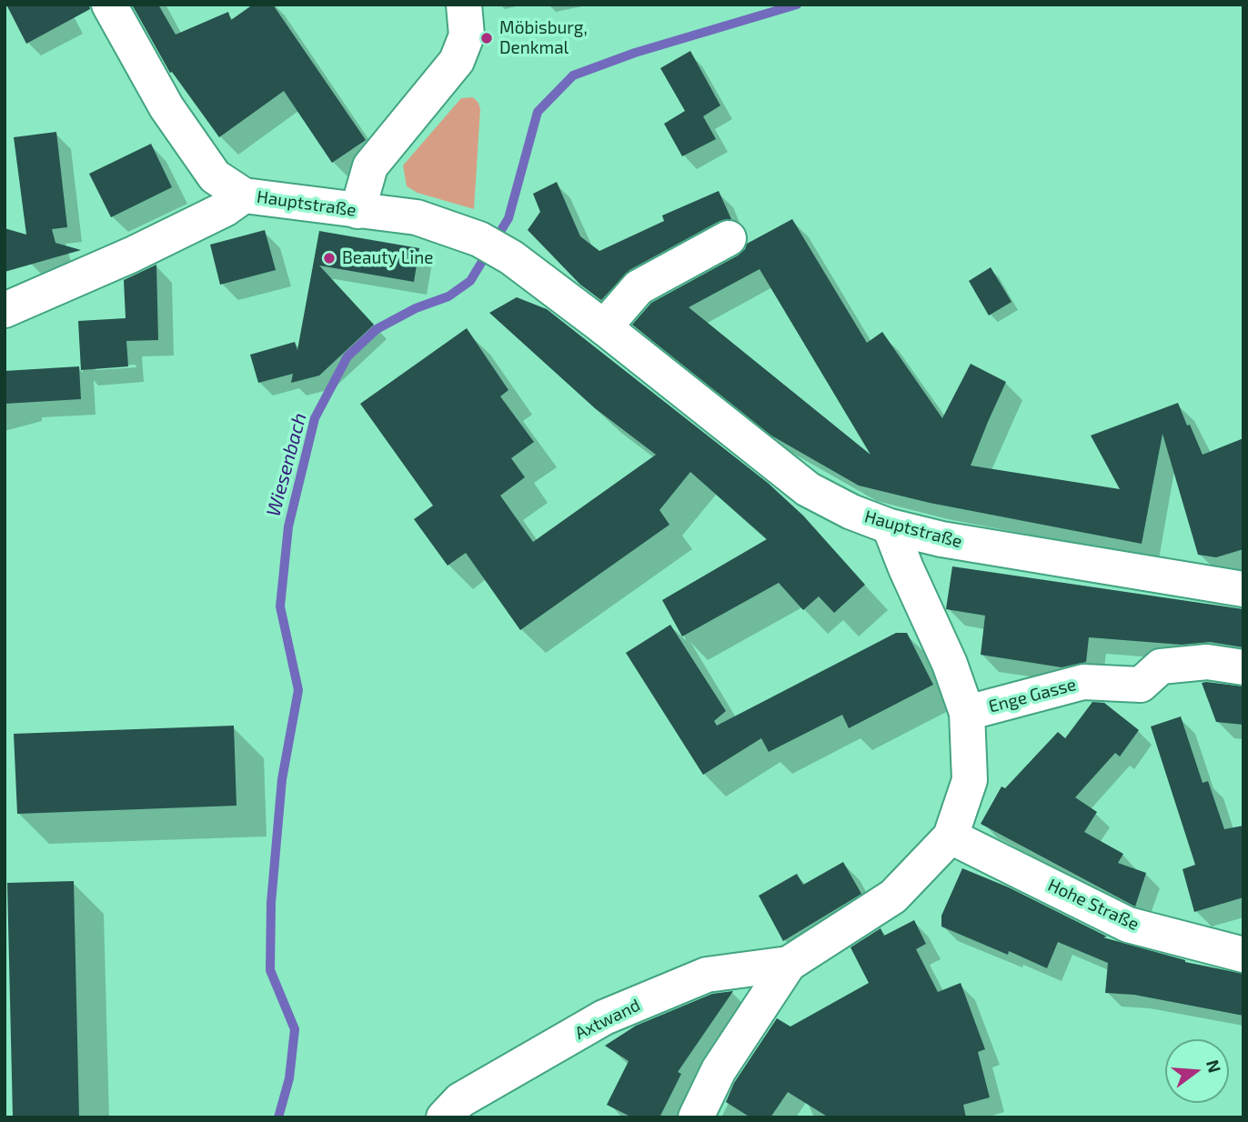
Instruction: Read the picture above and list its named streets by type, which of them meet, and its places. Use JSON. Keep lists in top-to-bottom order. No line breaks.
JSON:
{"streets":{"street":["Hauptstraße","Enge Gasse","Hohe Straße","Axtwand"]},"water":["Wiesenbach"],"places":["Möbisburg, Denkmal","Beauty Line"],"north":"right"}
